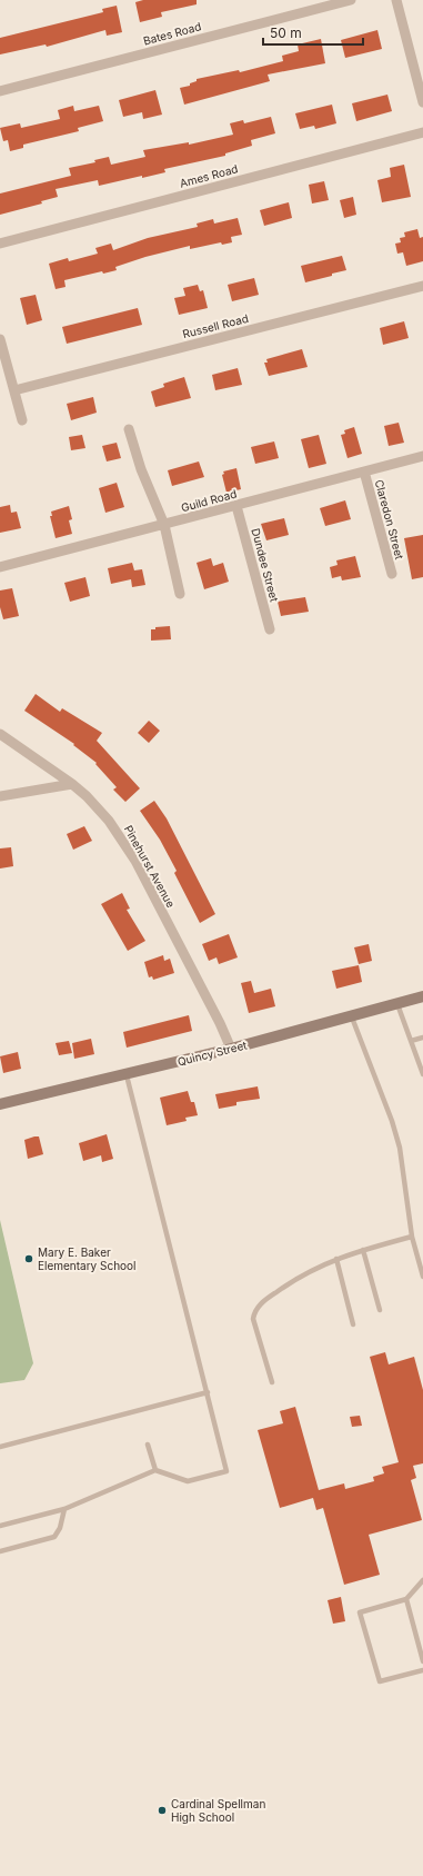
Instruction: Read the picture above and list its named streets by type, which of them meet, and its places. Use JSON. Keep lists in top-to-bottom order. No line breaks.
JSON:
{"streets":{"main road":["Quincy Street"],"street":["Bates Road","Ames Road","Russell Road","Guild Road","Claredon Street","Dundee Street","Pinehurst Avenue"]},"crossings":[["Guild Road","Claredon Street"],["Guild Road","Dundee Street"],["Pinehurst Avenue","Quincy Street"]],"places":["Mary E. Baker Elementary School","Cardinal Spellman High School"],"scale_bar":"50 m"}
